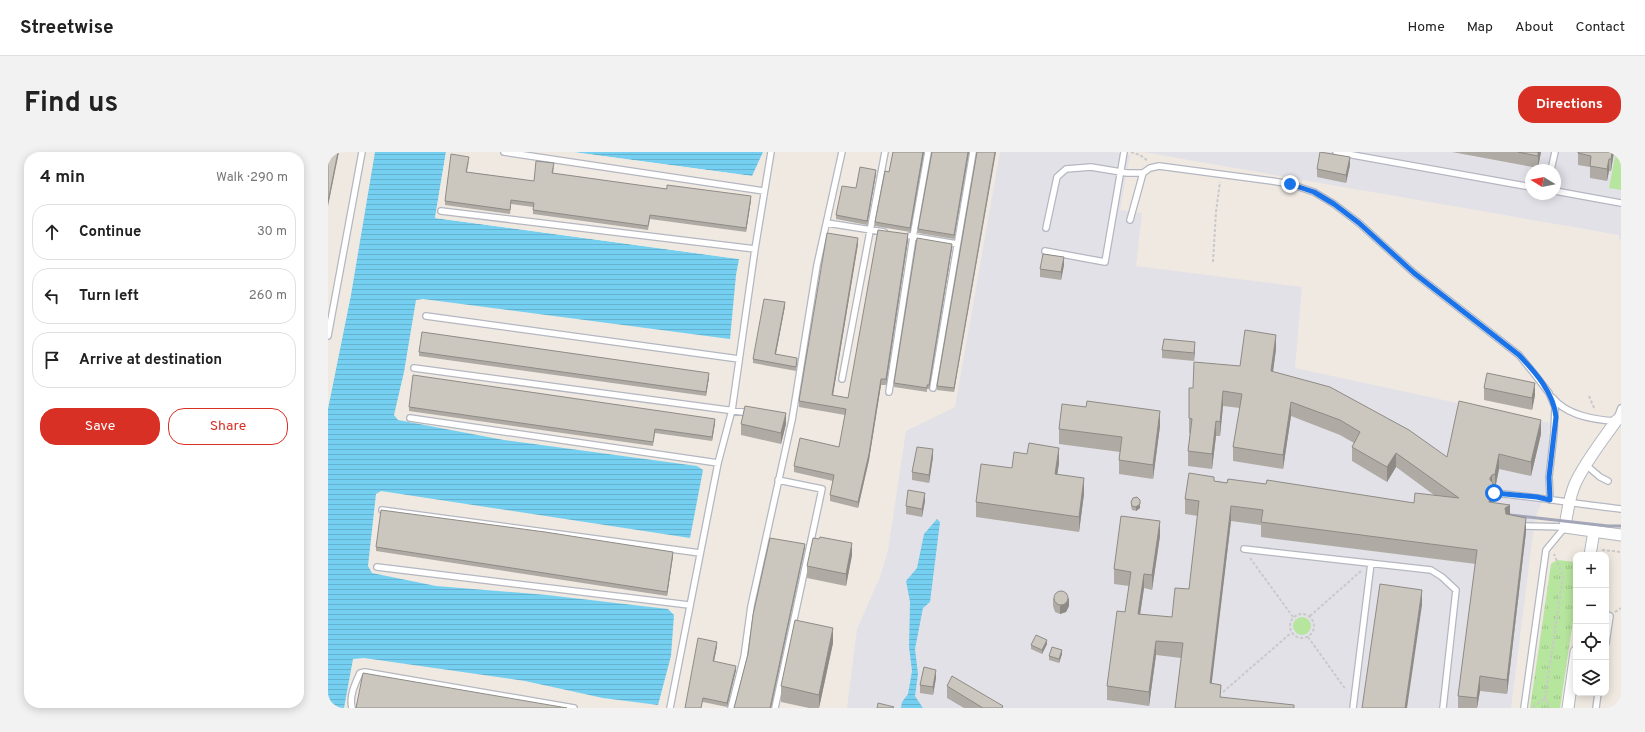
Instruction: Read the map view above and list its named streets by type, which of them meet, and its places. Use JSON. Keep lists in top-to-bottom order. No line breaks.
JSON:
{"north":"left","page":{"header":"Streetwise","nav":["Home","Map","About","Contact"],"title":"Find us","buttons":["Directions",["Save","Share"]],"heading":["4 min","Walk · 290 m"],"list":[["Continue","30 m"],["Turn left","260 m"],"Arrive at destination"],"map_buttons":["+","−"]}}
